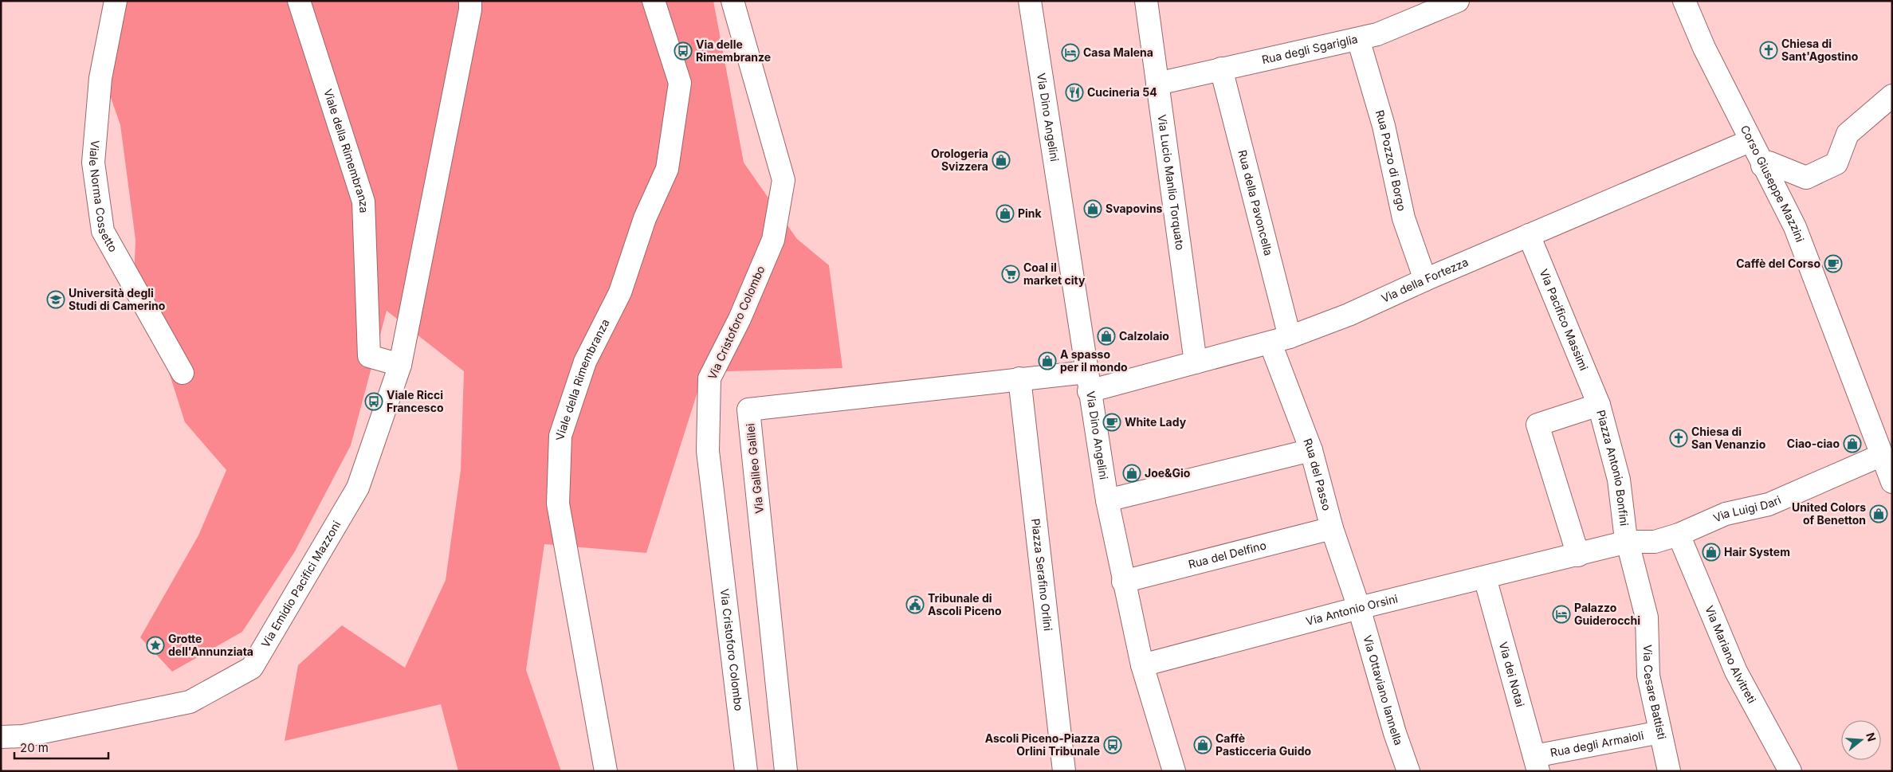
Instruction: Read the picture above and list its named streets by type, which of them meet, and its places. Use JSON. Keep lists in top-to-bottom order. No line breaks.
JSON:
{"streets":{"street":["Rua degli Sgariglia","Via Dino Angelini","Viale della Rimembranza","Rua Pozzo di Borgo","Via Lucio Manlio Torquato","Corso Giuseppe Mazzini","Viale Norma Cossetto","Rua della Pavoncella","Via della Fortezza","Via Pacifico Massimi","Via Cristoforo Colombo","Via Galileo Galilei","Piazza Antonio Bonfini","Rua del Passo","Via Luigi Dari","Rua del Delfino","Piazza Serafino Orlini","Via Emidio Pacifici Mazzoni","Via Antonio Orsini","Via Mariano Alvitreti","Via dei Notai","Via Ottaviano Iannella","Via Cesare Battisti","Rua degli Armaioli"]},"crossings":[["Rua degli Sgariglia","Rua Pozzo di Borgo"],["Rua degli Sgariglia","Via Lucio Manlio Torquato"],["Rua degli Sgariglia","Rua della Pavoncella"],["Via Dino Angelini","Via della Fortezza"],["Via Dino Angelini","Via Galileo Galilei"],["Via Dino Angelini","Rua del Delfino"],["Via Dino Angelini","Via Antonio Orsini"],["Viale della Rimembranza","Via Emidio Pacifici Mazzoni"],["Rua Pozzo di Borgo","Via della Fortezza"],["Via Lucio Manlio Torquato","Via della Fortezza"],["Corso Giuseppe Mazzini","Via della Fortezza"],["Corso Giuseppe Mazzini","Via Luigi Dari"],["Rua della Pavoncella","Via della Fortezza"],["Rua della Pavoncella","Rua del Passo"],["Via della Fortezza","Via Pacifico Massimi"],["Via della Fortezza","Via Galileo Galilei"],["Via della Fortezza","Rua del Passo"],["Via Pacifico Massimi","Piazza Antonio Bonfini"],["Via Galileo Galilei","Piazza Serafino Orlini"],["Piazza Antonio Bonfini","Via Luigi Dari"],["Piazza Antonio Bonfini","Via Antonio Orsini"],["Piazza Antonio Bonfini","Via Mariano Alvitreti"],["Piazza Antonio Bonfini","Via Cesare Battisti"],["Rua del Passo","Rua del Delfino"],["Rua del Passo","Via Antonio Orsini"],["Rua del Passo","Via Ottaviano Iannella"],["Via Luigi Dari","Via Mariano Alvitreti"],["Via Antonio Orsini","Via dei Notai"],["Via Antonio Orsini","Via Ottaviano Iannella"],["Via dei Notai","Rua degli Armaioli"],["Via Cesare Battisti","Rua degli Armaioli"]],"places":{"church":["Chiesa di Sant'Agostino","Chiesa di San Venanzio"],"bus stop":["Via delle Rimembranze","Viale Ricci Francesco","Ascoli Piceno-Piazza Orlini Tribunale"],"hotel":["Casa Malena","Palazzo Guiderocchi"],"restaurant":["Cucineria 54"],"shop":["Orologeria Svizzera","Svapovins","Pink","Calzolaio","A spasso per il mondo","Ciao-ciao","Joe&Gio","United Colors of Benetton","Hair System","Caffè Pasticceria Guido"],"cafe":["Caffè del Corso","White Lady"],"supermarket":["Coal il market city"],"school or university":["Università degli Studi di Camerino"],"public building":["Tribunale di Ascoli Piceno"],"place":["Grotte dell'Annunziata"]},"scale_bar":"20 m","north":"right"}
